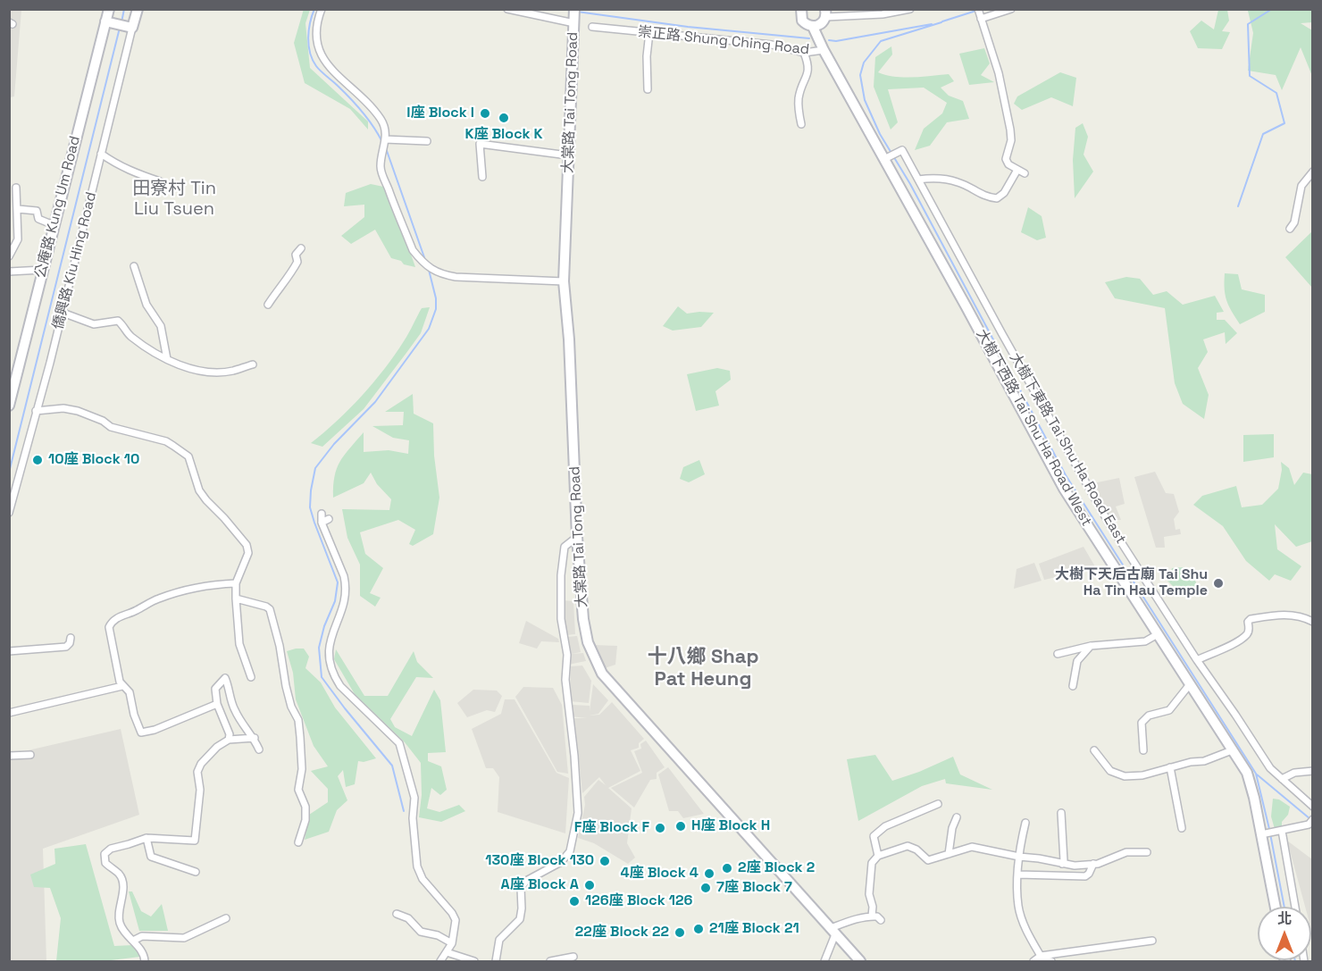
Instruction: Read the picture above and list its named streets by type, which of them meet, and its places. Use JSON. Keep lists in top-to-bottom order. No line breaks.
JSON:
{"streets":{"street":["崇正路 Shung Ching Road","大棠路 Tai Tong Road","公庵路 Kung Um Road","僑興路 Kiu Hing Road","大樹下西路 Tai Shu Ha Road West","大樹下東路 Tai Shu Ha Road East"]},"crossings":[["崇正路 Shung Ching Road","大樹下西路 Tai Shu Ha Road West"],["大樹下西路 Tai Shu Ha Road West","大樹下東路 Tai Shu Ha Road East"]],"districts":["田寮村 Tin Liu Tsuen","十八鄉 Shap Pat Heung"],"places":["I座 Block I","K座 Block K","10座 Block 10","大樹下天后古廟 Tai Shu Ha Tin Hau Temple","H座 Block H","F座 Block F","130座 Block 130","2座 Block 2","4座 Block 4","A座 Block A","7座 Block 7","126座 Block 126","21座 Block 21","22座 Block 22"],"north":"top"}
